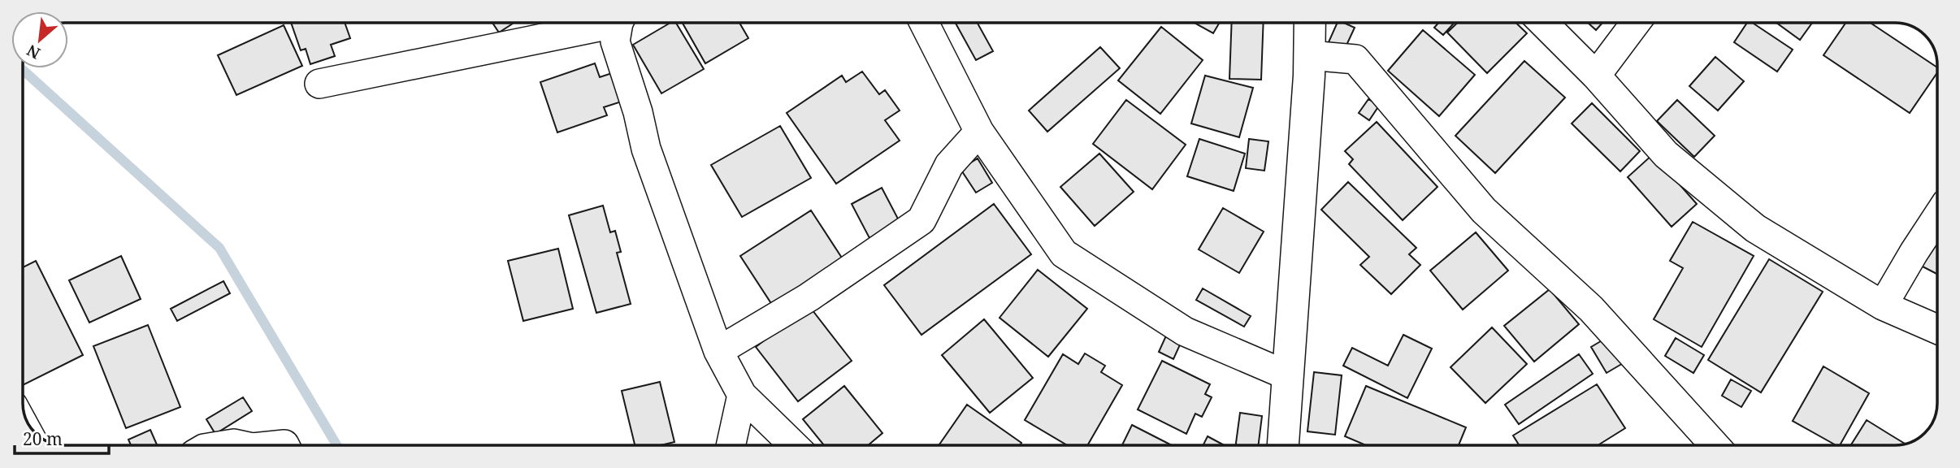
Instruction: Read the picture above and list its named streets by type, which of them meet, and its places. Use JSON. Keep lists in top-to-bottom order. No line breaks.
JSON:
{"scale_bar":"20 m","north":"bottom left"}
